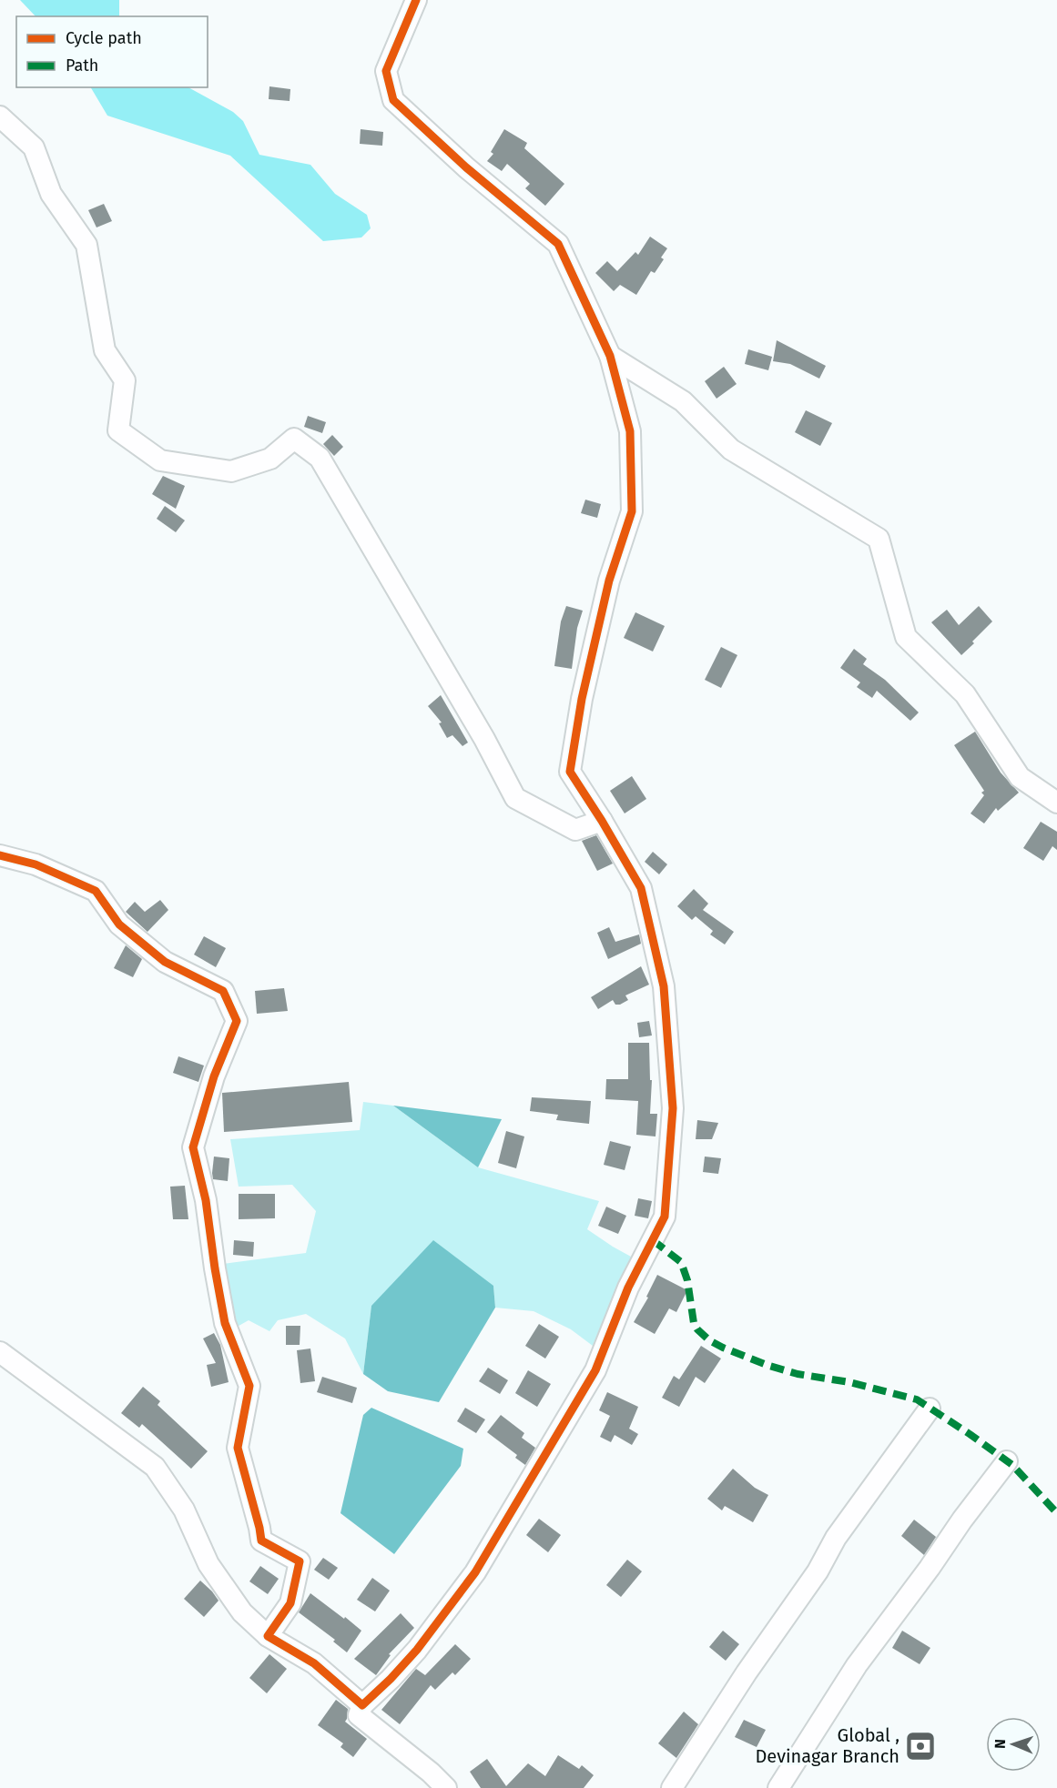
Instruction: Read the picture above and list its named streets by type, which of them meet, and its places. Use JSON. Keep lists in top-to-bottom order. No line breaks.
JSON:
{"places":{"bank":["Global , Devinagar Branch"]},"legend":["Cycle path","Path"],"north":"left"}
